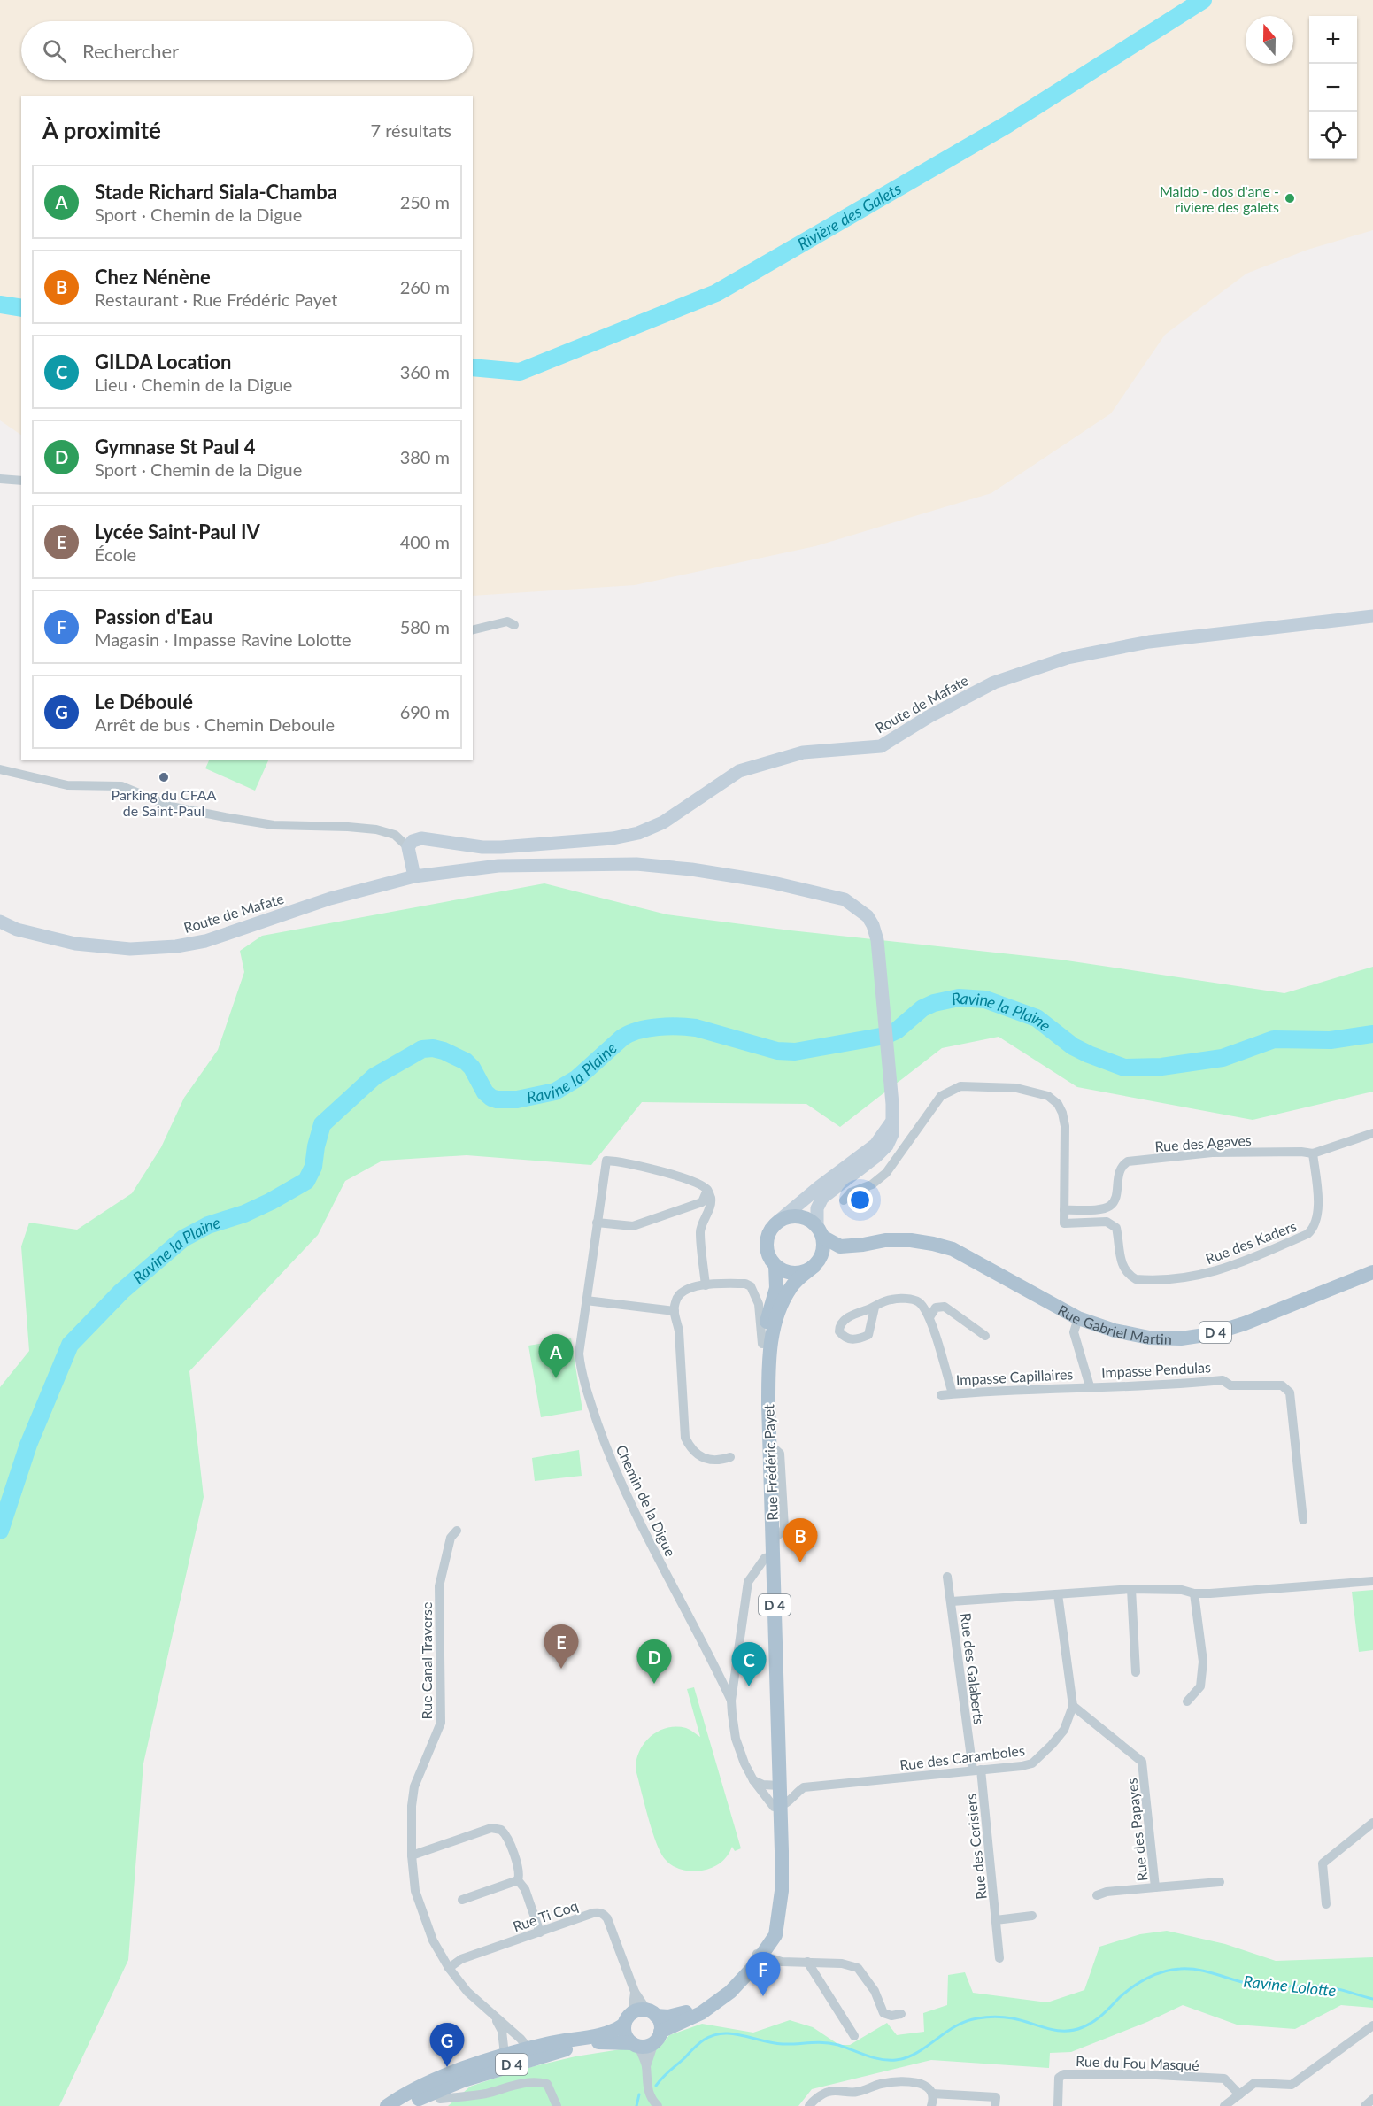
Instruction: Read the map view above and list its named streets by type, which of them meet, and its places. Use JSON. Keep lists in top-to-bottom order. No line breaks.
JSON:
{"streets":{"main road":["Route de Mafate","Rue Gabriel Martin","D 4","Rue Frédéric Payet"],"street":["Rue des Agaves","Rue des Kaders","Impasse Pendulas","Impasse Capillaires","Chemin de la Digue","Rue Canal Traverse","Rue des Galaberts","Rue des Caramboles","Rue des Papayes","Rue des Cerisiers","Rue Ti Coq","Rue du Fou Masqué"]},"crossings":[["Route de Mafate","Rue Gabriel Martin"],["Route de Mafate","Rue Frédéric Payet"],["Rue des Agaves","Rue des Kaders"],["Rue Gabriel Martin","Impasse Pendulas"],["Rue Gabriel Martin","Rue Frédéric Payet"],["D 4","Rue Frédéric Payet"],["D 4","Rue Canal Traverse"],["D 4","Rue Ti Coq"],["Impasse Pendulas","Impasse Capillaires"],["Rue Frédéric Payet","Chemin de la Digue"],["Rue Frédéric Payet","Rue des Caramboles"],["Chemin de la Digue","Rue des Caramboles"],["Rue Canal Traverse","Rue Ti Coq"],["Rue des Galaberts","Rue des Caramboles"],["Rue des Galaberts","Rue des Cerisiers"],["Rue des Caramboles","Rue des Papayes"],["Rue des Caramboles","Rue des Cerisiers"]],"water":["Rivière des Galets","Ravine la Plaine","Ravine Lolotte"],"places":["Maido - dos d'ane - riviere des galets","Parking du CFAA de Saint-Paul"],"north":"top","page":{"map_buttons":["+","−"],"search":"Rechercher","heading":["À proximité","7 résultats"],"list":[{"mark":"A","name":"Stade Richard Siala-Chamba","note":"Sport · Chemin de la Digue","value":"250 m"},{"mark":"B","name":"Chez Nénène","note":"Restaurant · Rue Frédéric Payet","value":"260 m"},{"mark":"C","name":"GILDA Location","note":"Lieu · Chemin de la Digue","value":"360 m"},{"mark":"D","name":"Gymnase St Paul 4","note":"Sport · Chemin de la Digue","value":"380 m"},{"mark":"E","name":"Lycée Saint-Paul IV","note":"École","value":"400 m"},{"mark":"F","name":"Passion d'Eau","note":"Magasin · Impasse Ravine Lolotte","value":"580 m"},{"mark":"G","name":"Le Déboulé","note":"Arrêt de bus · Chemin Deboule","value":"690 m"}],"pins":["A","B","E","D","C","F","G"]}}
